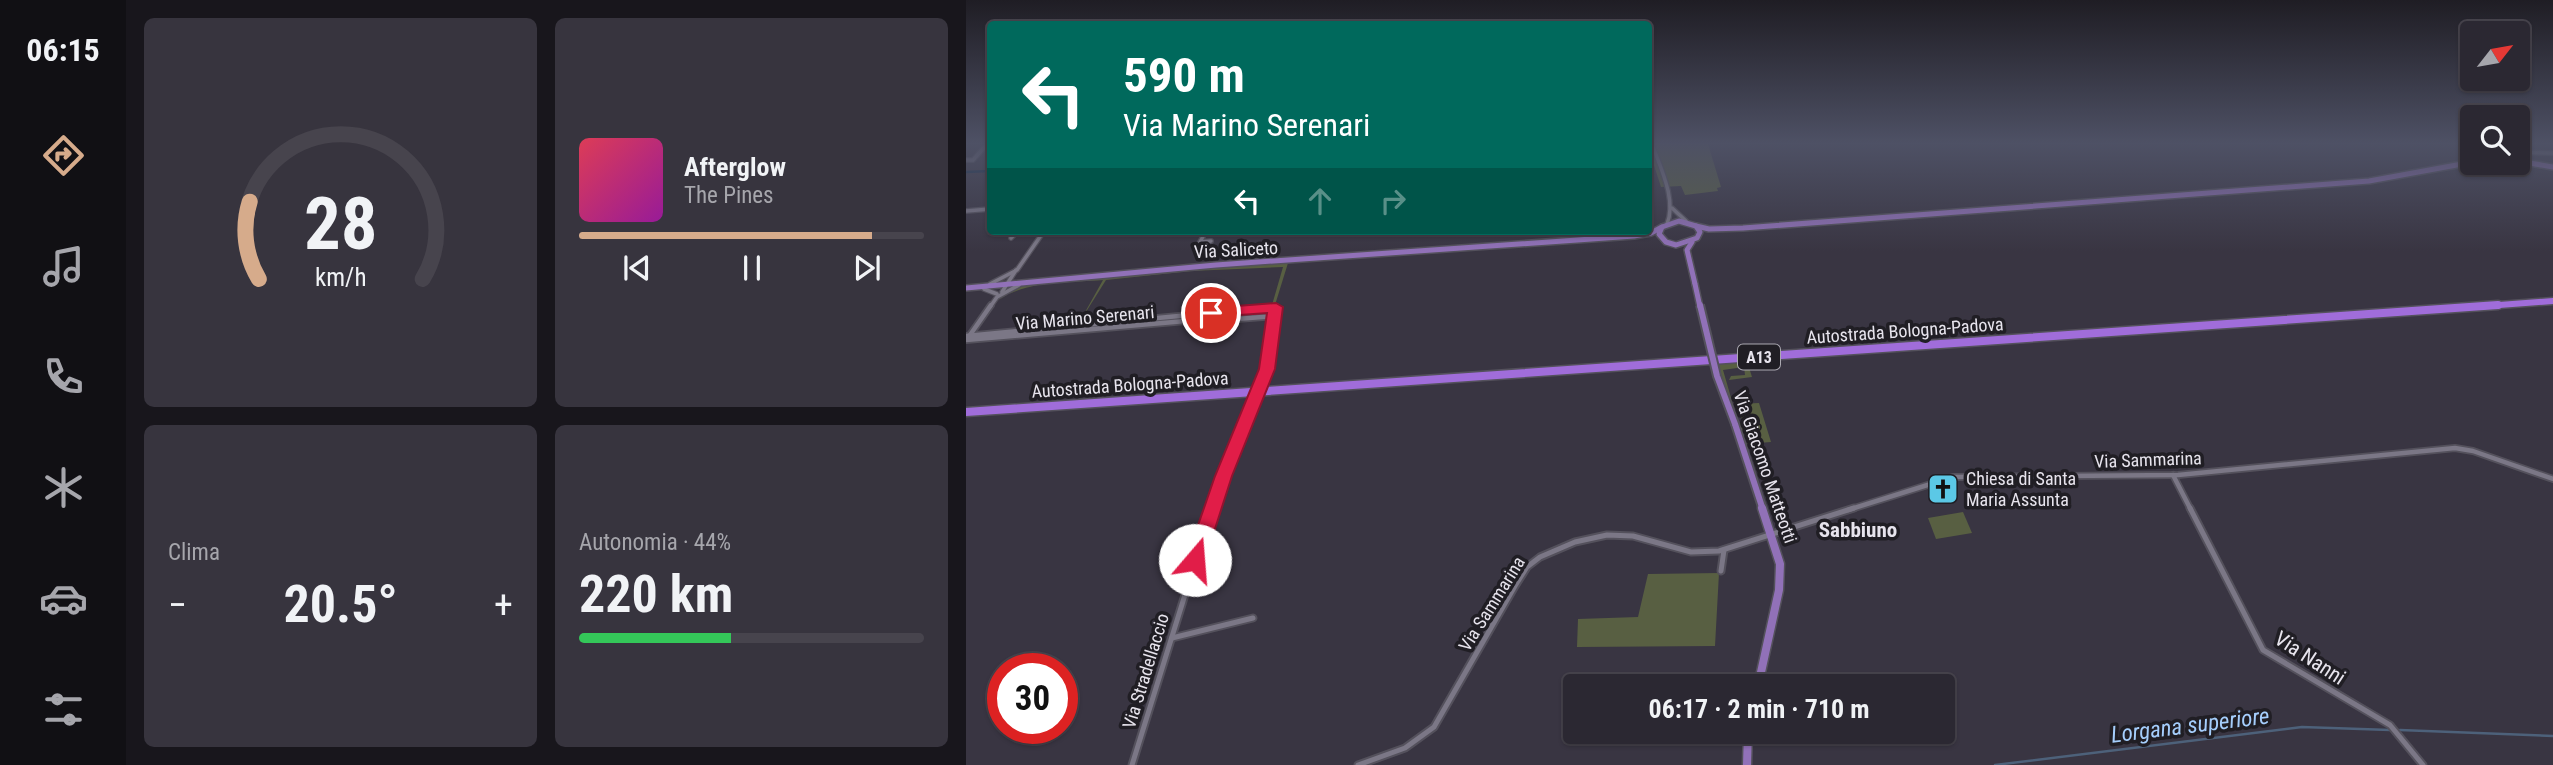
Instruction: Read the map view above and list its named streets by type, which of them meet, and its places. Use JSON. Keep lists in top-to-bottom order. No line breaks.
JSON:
{"streets":{"highway":["Autostrada Bologna-Padova","A13"],"main road":["Via Saliceto","Via Giacomo Matteotti"],"street":["Via Marino Serenari","Via Sammarina","Via Nanni","Via Stradellaccio"]},"crossings":[["Via Saliceto","Via Marino Serenari"],["Via Marino Serenari","Via Stradellaccio"],["Via Sammarina","Via Giacomo Matteotti"],["Via Sammarina","Via Nanni"]],"districts":["Sabbiuno"],"water":["Lorgana superiore"],"places":{"church":["Chiesa di Santa Maria Assunta"]},"north":"top right","page":{"tabs":"06:15","turn":["590 m","Via Marino Serenari"],"song":["Afterglow","The Pines"],"tile":["Clima",["Autonomia · 44%","220 km"]],"heat":["−","20.5°","+"],"limit":"30","trip":"06:17 · 2 min · 710 m","gauge":["28","km/h"]}}
